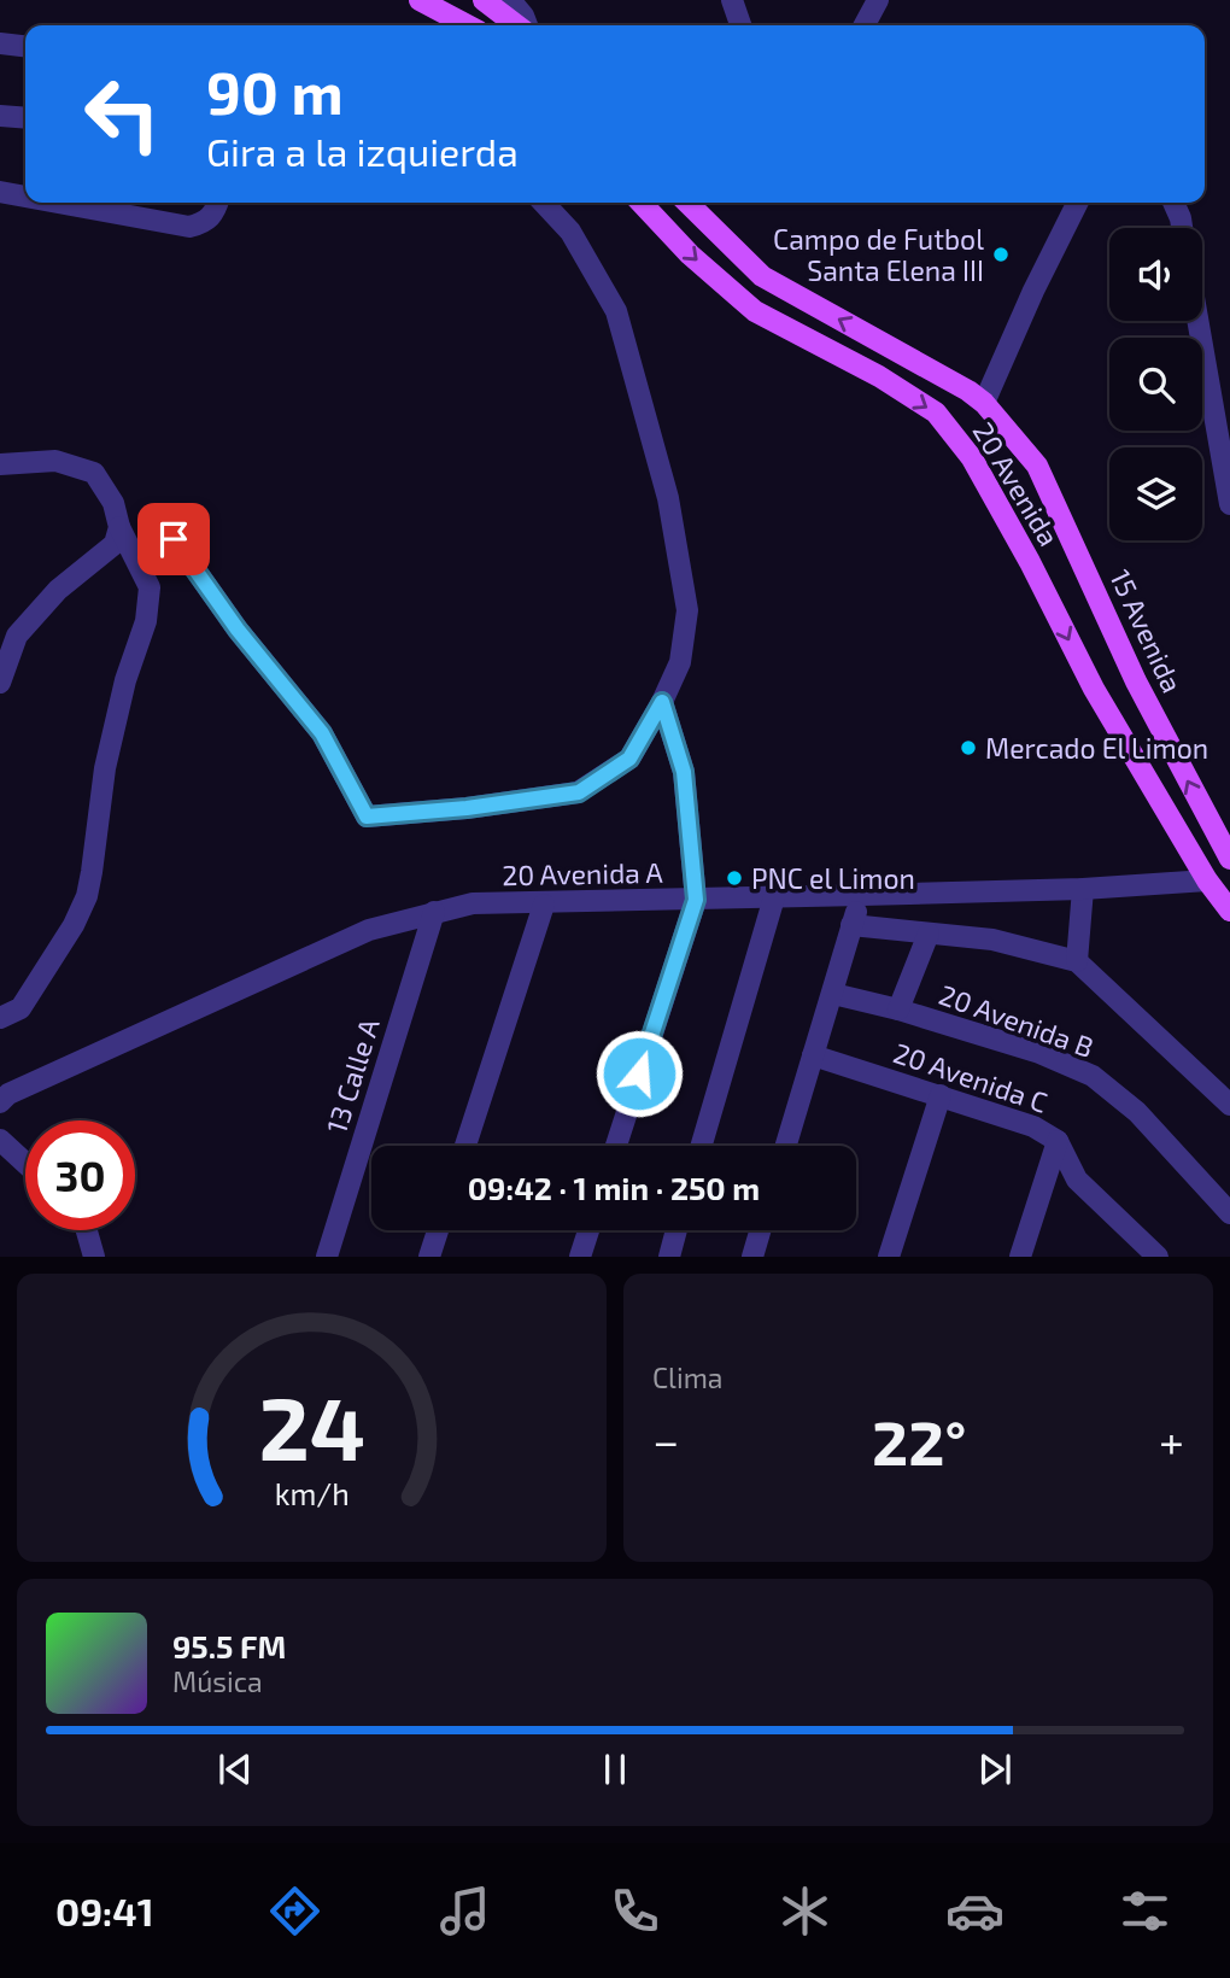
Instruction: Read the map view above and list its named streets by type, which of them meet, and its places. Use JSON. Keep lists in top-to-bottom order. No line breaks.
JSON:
{"streets":{"main road":["20 Avenida","15 Avenida"],"street":["20 Avenida A","20 Avenida B","13 Calle A","20 Avenida C"]},"crossings":[["20 Avenida","20 Avenida A"],["20 Avenida A","13 Calle A"]],"one_way":["20 Avenida","15 Avenida"],"places":["Campo de Futbol Santa Elena III","Mercado El Limon","PNC el Limon"],"page":{"turn":["90 m","Gira a la izquierda"],"limit":"30","trip":"09:42 · 1 min · 250 m","tile":"Clima","heat":["−","22°","+"],"song":["95.5 FM","Música"],"tabs":"09:41","gauge":["24","km/h"]}}
